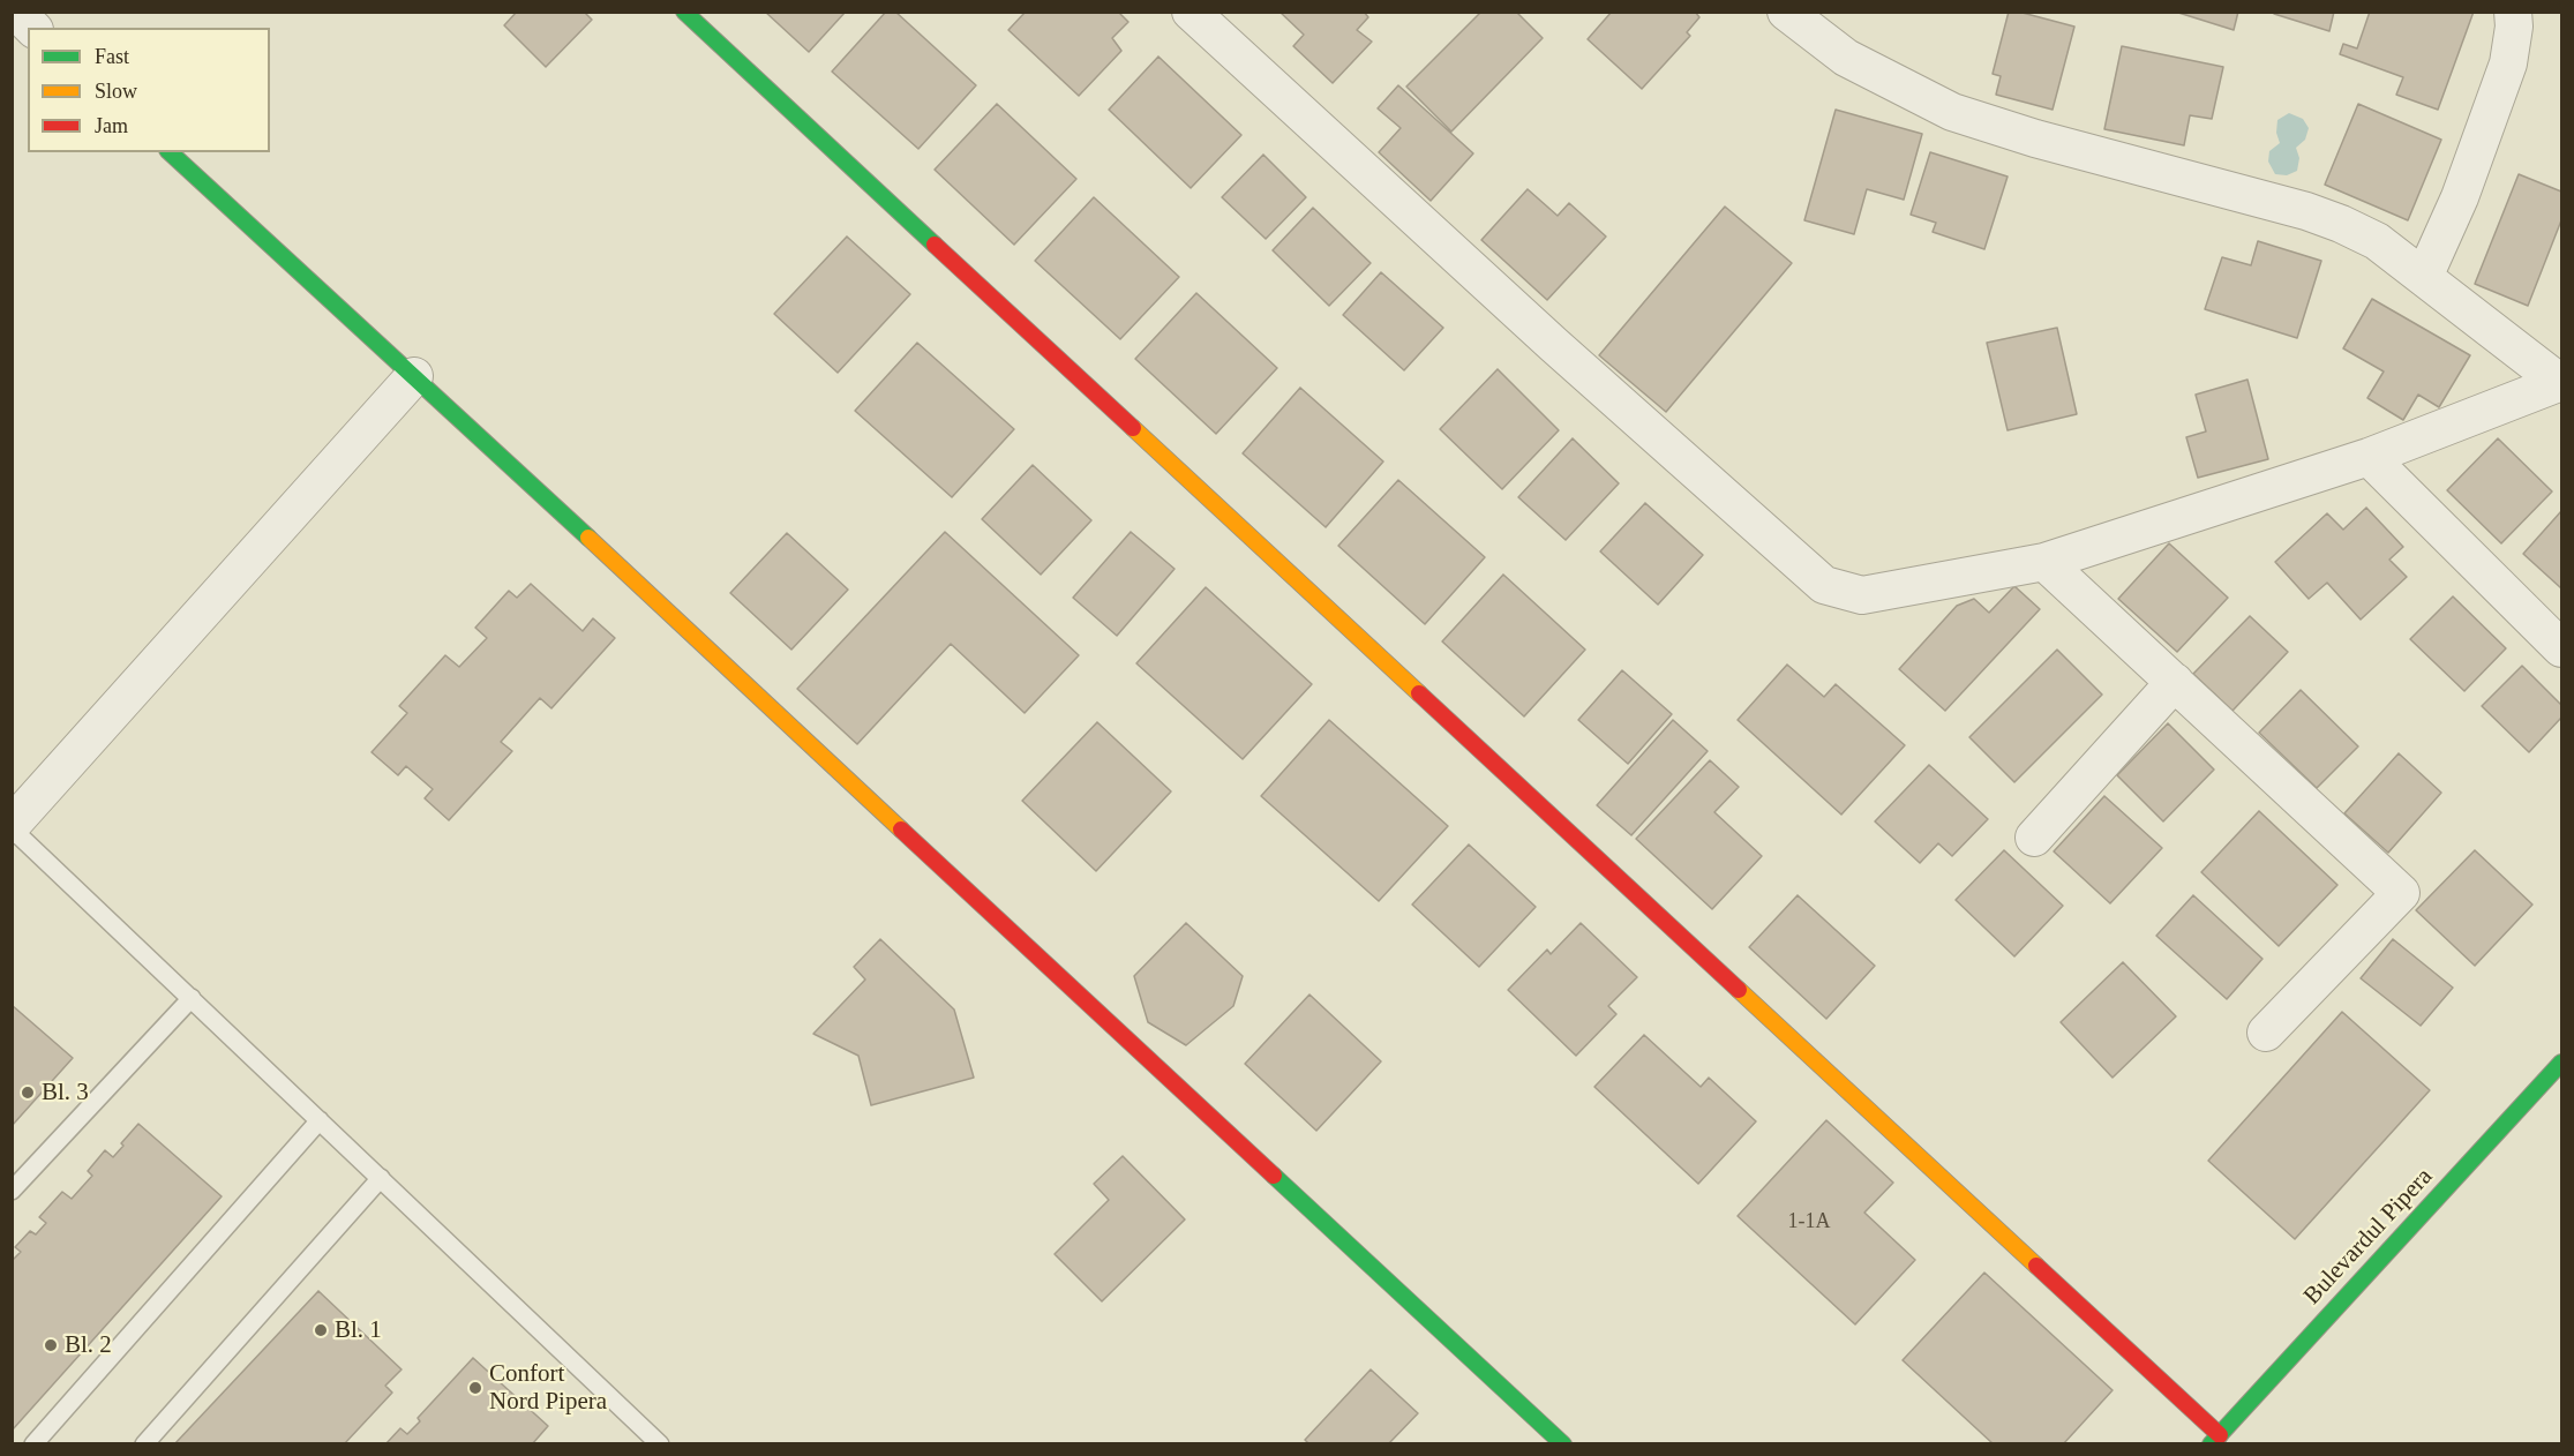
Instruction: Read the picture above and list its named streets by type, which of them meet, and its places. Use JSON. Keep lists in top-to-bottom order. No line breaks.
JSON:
{"streets":{"street":["Bulevardul Pipera"]},"places":["Bl. 3","Bl. 1","Bl. 2","Confort Nord Pipera"],"house_numbers":["1-1A"],"legend":["Fast","Slow","Jam"]}
